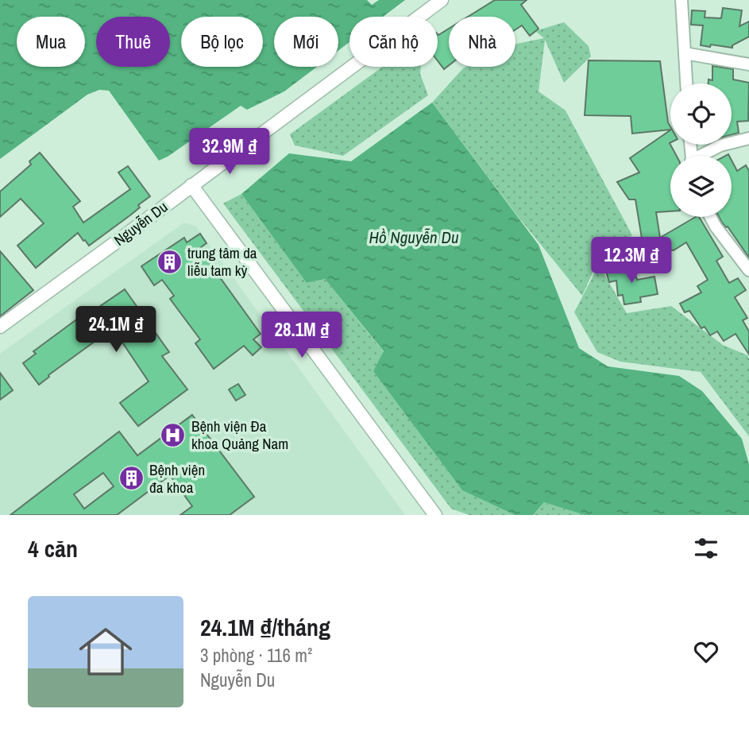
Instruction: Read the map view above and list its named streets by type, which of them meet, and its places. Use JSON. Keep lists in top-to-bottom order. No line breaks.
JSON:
{"streets":{"street":["Nguyễn Du"]},"water":["Hồ Nguyễn Du"],"places":{"building":["trung tâm da liễu tam kỳ","Bệnh viện đa khoa"],"hospital":["Bệnh viện Đa khoa Quảng Nam"]},"page":{"chip":["Mua","Thuê","Bộ lọc","Mới","Căn hộ","Nhà"],"price":["32.9M ₫","12.3M ₫","24.1M ₫","28.1M ₫"],"heading":"4 căn","list":[{"name":"24.1M ₫/tháng","note":"3 phòng · 116 m² · Nguyễn Du"}]}}
